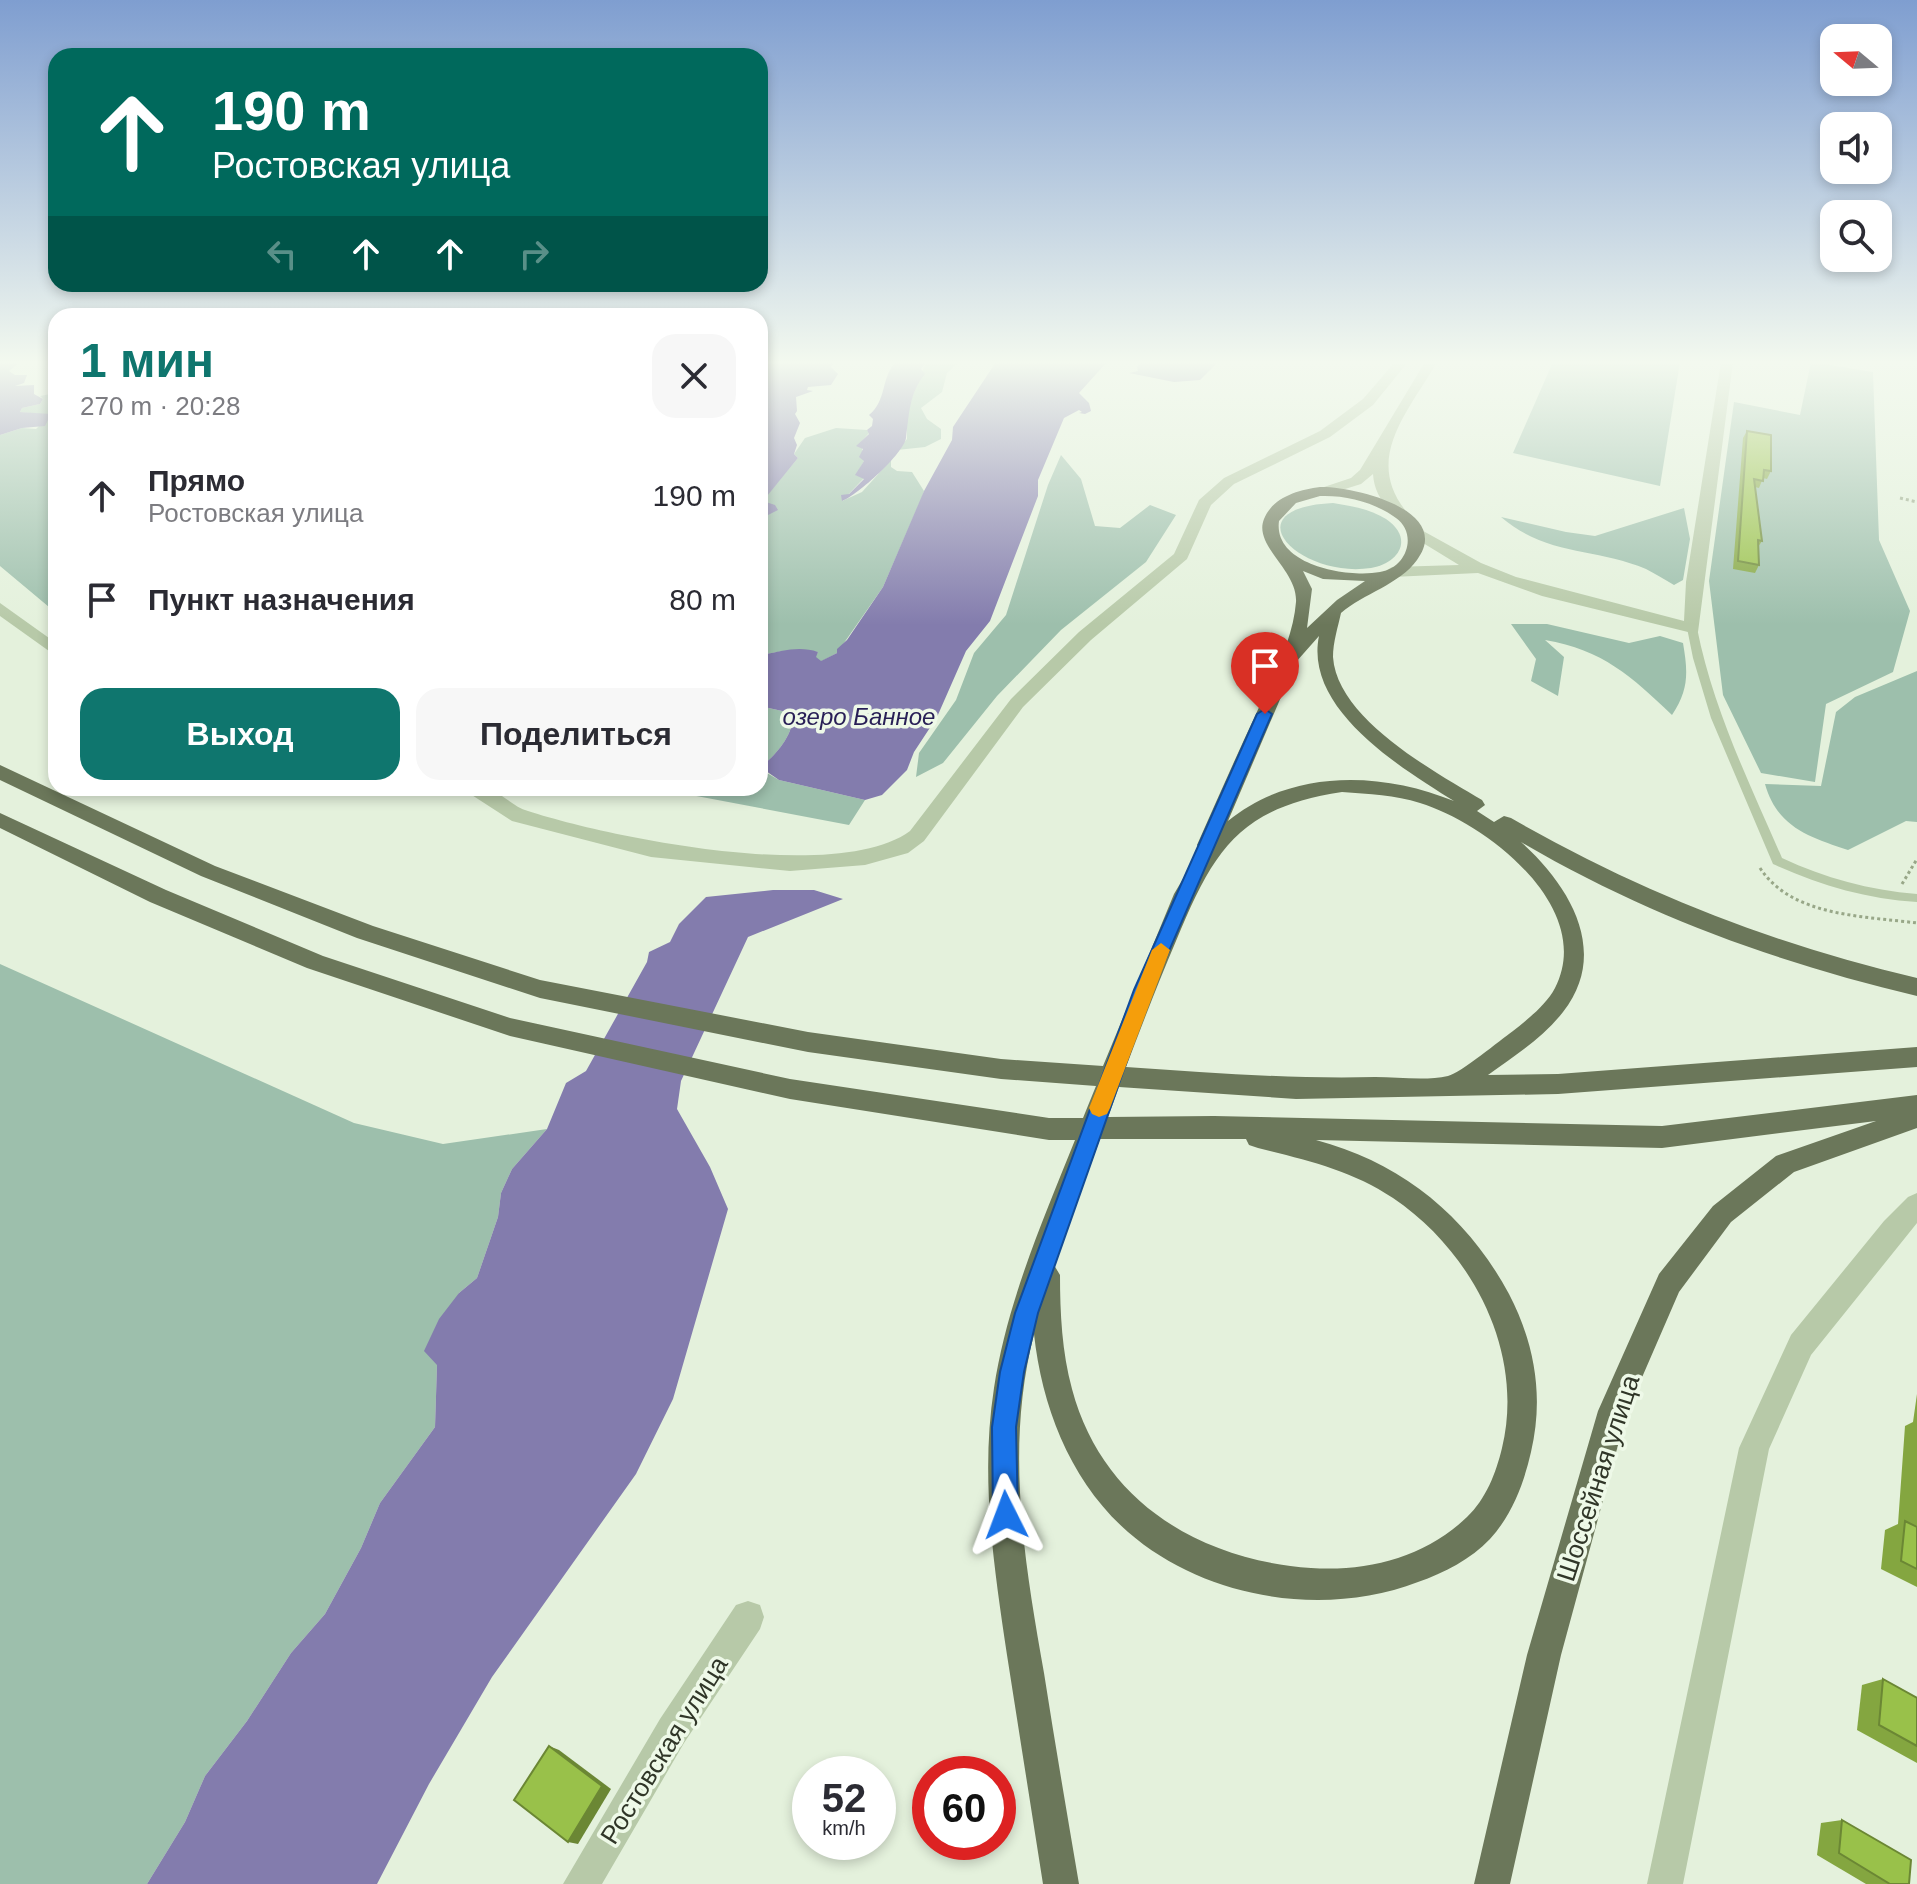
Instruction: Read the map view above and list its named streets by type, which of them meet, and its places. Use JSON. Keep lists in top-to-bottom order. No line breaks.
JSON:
{"streets":{"main road":["Шоссейная улица"],"street":["Ростовская улица"]},"water":["озеро Банное"],"north":"left","page":{"turn":["190 m","Ростовская улица"],"heading":["1 мин","270 m · 20:28"],"list":[{"name":"Прямо","note":"Ростовская улица","value":"190 m"},{"name":"Пункт назначения","value":"80 m"}],"buttons":["Выход","Поделиться"],"speed":"52 km/h","limit":"60"}}
